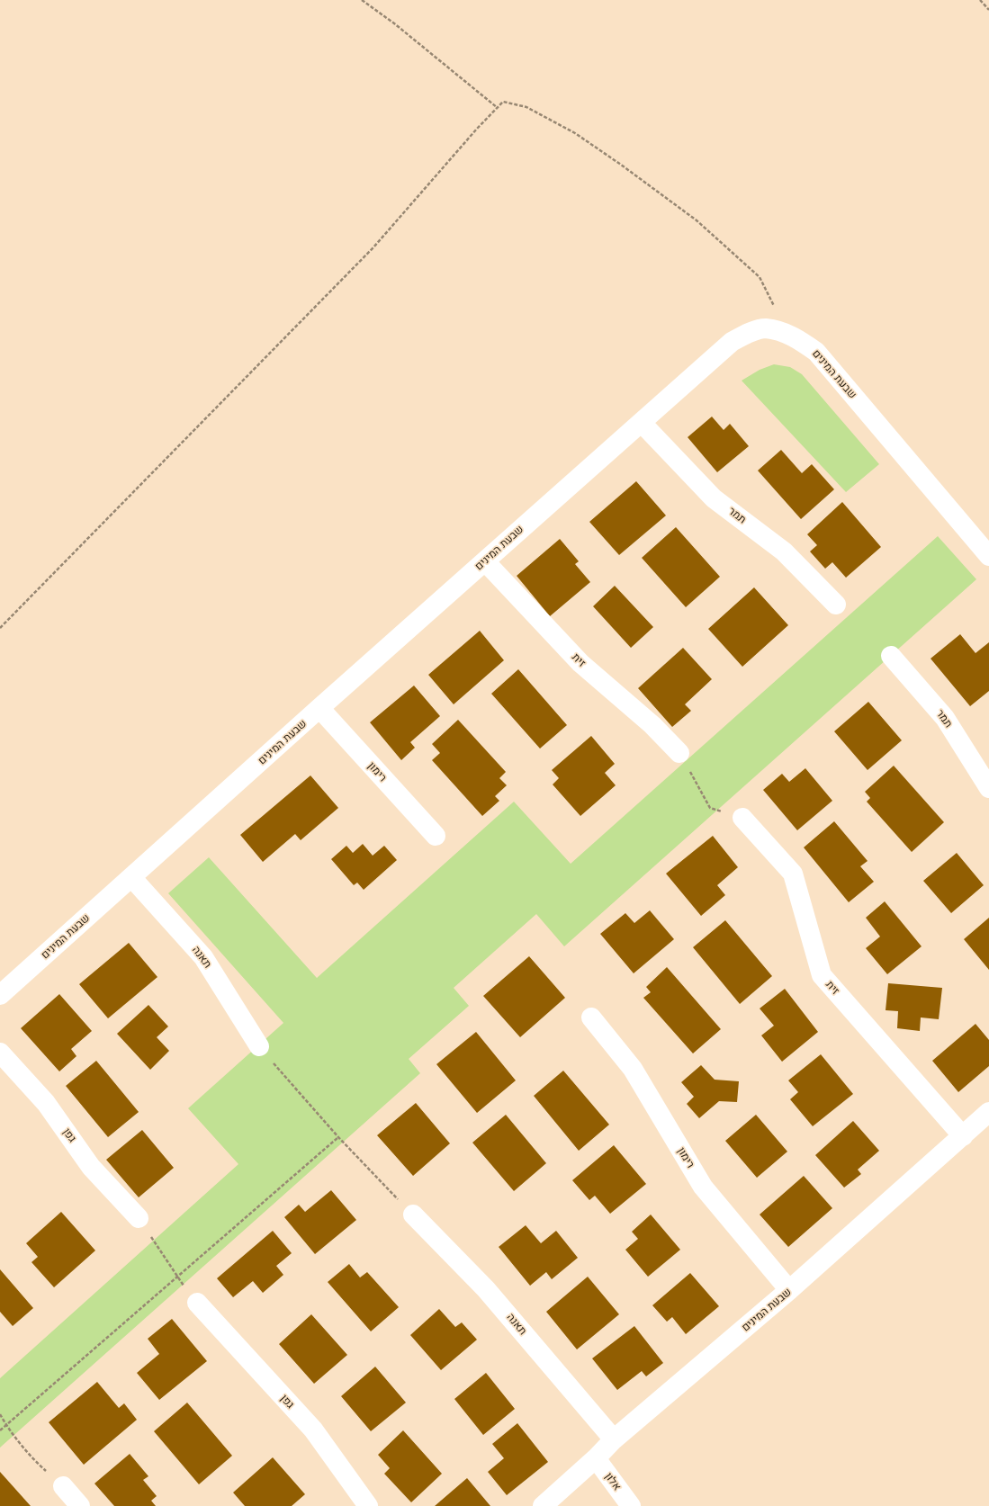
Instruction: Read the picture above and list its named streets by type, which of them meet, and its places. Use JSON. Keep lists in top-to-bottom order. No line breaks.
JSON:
{"streets":{"street":["שבעת המינים","תמר","זית","רימון","תאנה","גפן","אלון"]},"crossings":[["שבעת המינים","תמר"],["שבעת המינים","זית"],["שבעת המינים","רימון"],["שבעת המינים","תאנה"],["שבעת המינים","אלון"]]}
